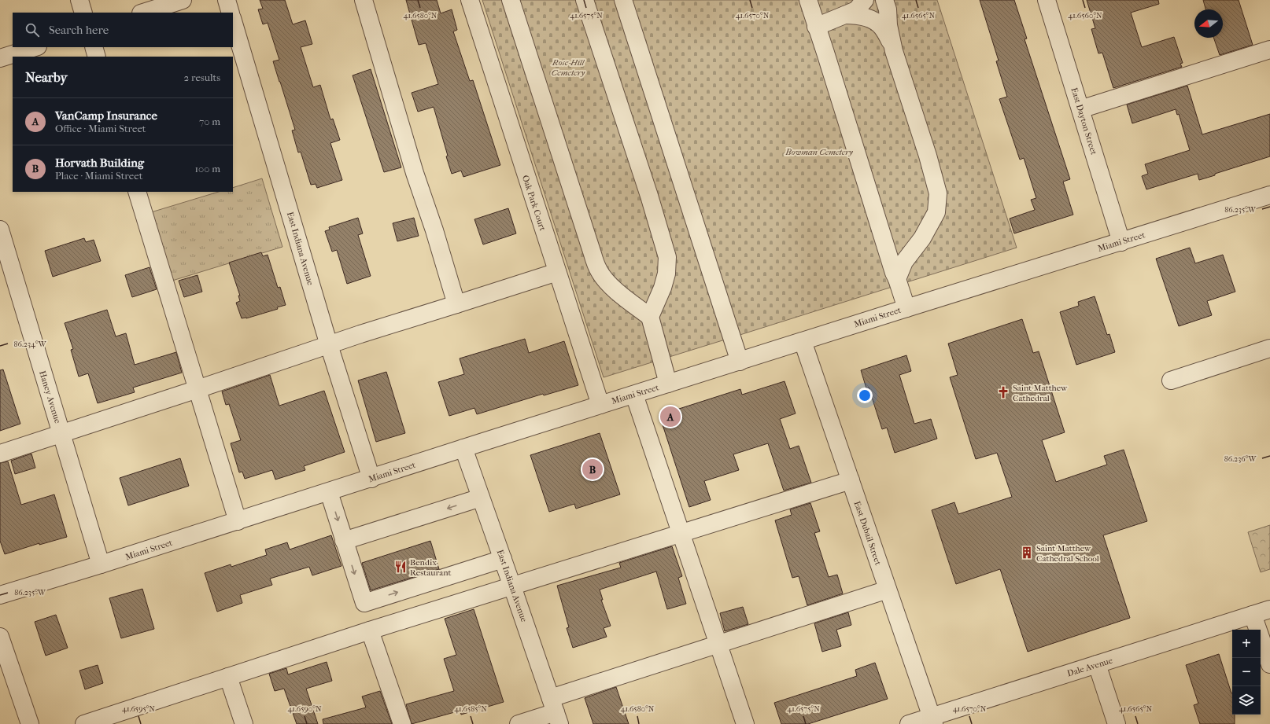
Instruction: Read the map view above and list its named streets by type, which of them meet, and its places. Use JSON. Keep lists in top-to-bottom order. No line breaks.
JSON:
{"streets":{"street":["East Dayton Street","Oak Park Court","Miami Street","East Indiana Avenue","Haney Avenue","East Dubail Street","Dale Avenue"]},"crossings":[["East Dayton Street","Miami Street"],["Oak Park Court","Miami Street"],["Miami Street","East Indiana Avenue"],["Miami Street","Haney Avenue"],["Miami Street","East Dubail Street"],["East Dubail Street","Dale Avenue"]],"parks":["Rose-Hill Cemetery","Bowman Cemetery"],"places":{"church":["Saint Matthew Cathedral"],"building":["Saint Matthew Cathedral School"],"restaurant":["Bendix Restaurant"]},"north":"left","page":{"search":"Search here","heading":["Nearby","2 results"],"list":[{"mark":"A","name":"VanCamp Insurance","note":"Office · Miami Street","value":"70 m"},{"mark":"B","name":"Horvath Building","note":"Place · Miami Street","value":"100 m"}],"pins":["A","B"],"map_buttons":["+","−"]},"coordinates":["41.6580°N","41.6575°N","41.6570°N","41.6565°N","41.6560°N","86.235°W","86.234°W","86.236°W","41.6595°N","41.6590°N","41.6585°N"]}
